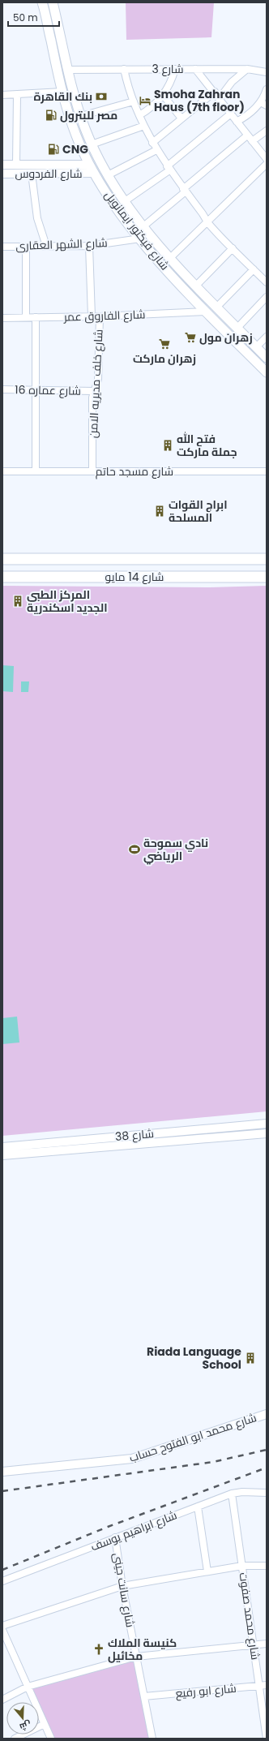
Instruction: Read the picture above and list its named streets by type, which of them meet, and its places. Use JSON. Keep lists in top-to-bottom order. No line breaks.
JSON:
{"streets":{"main road":["شارع فيكتور ايمانويل","شارع 14 مايو"],"street":["شارع 3","شارع الفردوس","شارع الشهر العقارى","شارع الفاروق عمر","شارع خلف مديريه الامن","شارع عماره 16","شارع مسجد حاتم","شارع 38","شارع محمد ابو الفتوح حساب","شارع ابراهيم يوسف","شارع سانت جينى","شارع محمد صفوت","شارع ابو رفيع"]},"crossings":[["شارع 3","شارع فيكتور ايمانويل"],["شارع الفردوس","شارع فيكتور ايمانويل"],["شارع فيكتور ايمانويل","شارع الشهر العقارى"],["شارع فيكتور ايمانويل","شارع الفاروق عمر"],["شارع الفاروق عمر","شارع خلف مديريه الامن"],["شارع خلف مديريه الامن","شارع عماره 16"],["شارع خلف مديريه الامن","شارع مسجد حاتم"],["شارع ابراهيم يوسف","شارع سانت جينى"],["شارع ابراهيم يوسف","شارع محمد صفوت"],["شارع سانت جينى","شارع ابو رفيع"],["شارع محمد صفوت","شارع ابو رفيع"]],"places":{"bank":["بنك القاهرة"],"hotel":["Smoha Zahran Haus (7th floor)"],"fuel station":["مصر للبترول","CNG"],"supermarket":["زهران مول","زهران ماركت"],"building":["فتح الله جملة ماركت","ابراج القوات المسلحة","المركز الطبى الجديد اسكندرية","Riada Language School"],"sports":["نادي سموحة الرياضي"],"church":["كنيسة الملاك مخائيل"]},"scale_bar":"50 m","north":"bottom"}
